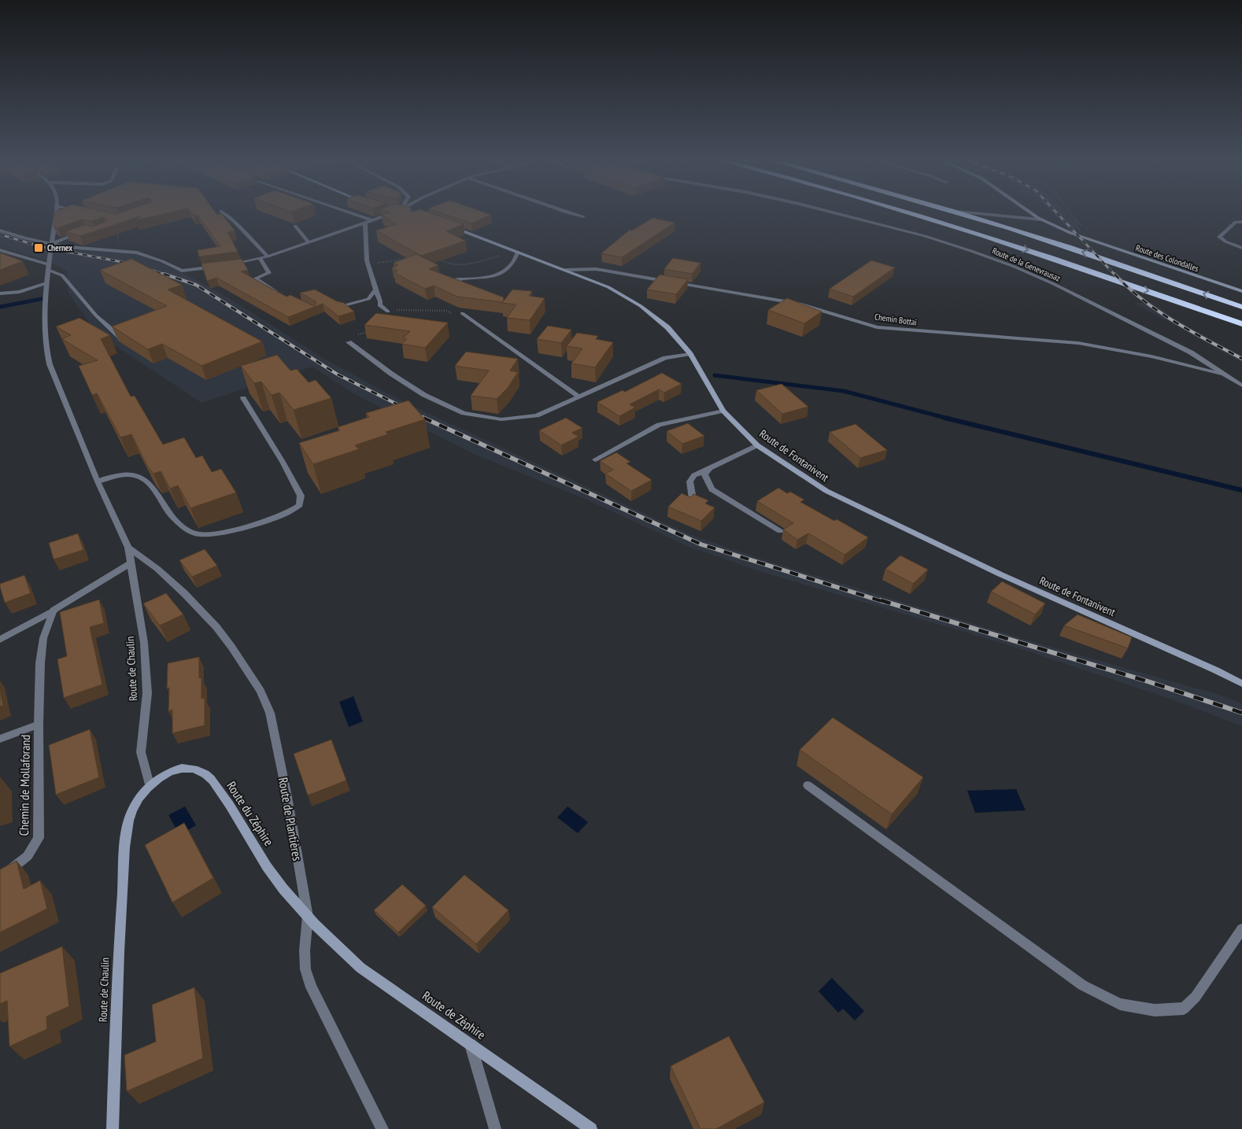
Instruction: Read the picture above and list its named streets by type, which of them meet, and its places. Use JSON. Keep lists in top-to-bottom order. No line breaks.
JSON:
{"streets":{"street":["Route des Colondalles","Route de la Genevrausaz","Chemin Bottai","Route de Fontanivent","Route de Chaulin","Chemin de Mollaforand","Route du Zéphire","Route de Plantières","Route de Zéphire"]},"crossings":[["Route de la Genevrausaz","Chemin Bottai"],["Chemin Bottai","Route de Fontanivent"],["Route de Chaulin","Route du Zéphire"],["Route de Chaulin","Route de Plantières"],["Route du Zéphire","Route de Plantières"],["Route du Zéphire","Route de Zéphire"],["Route de Plantières","Route de Zéphire"]],"places":{"transit":["Chernex"]}}
